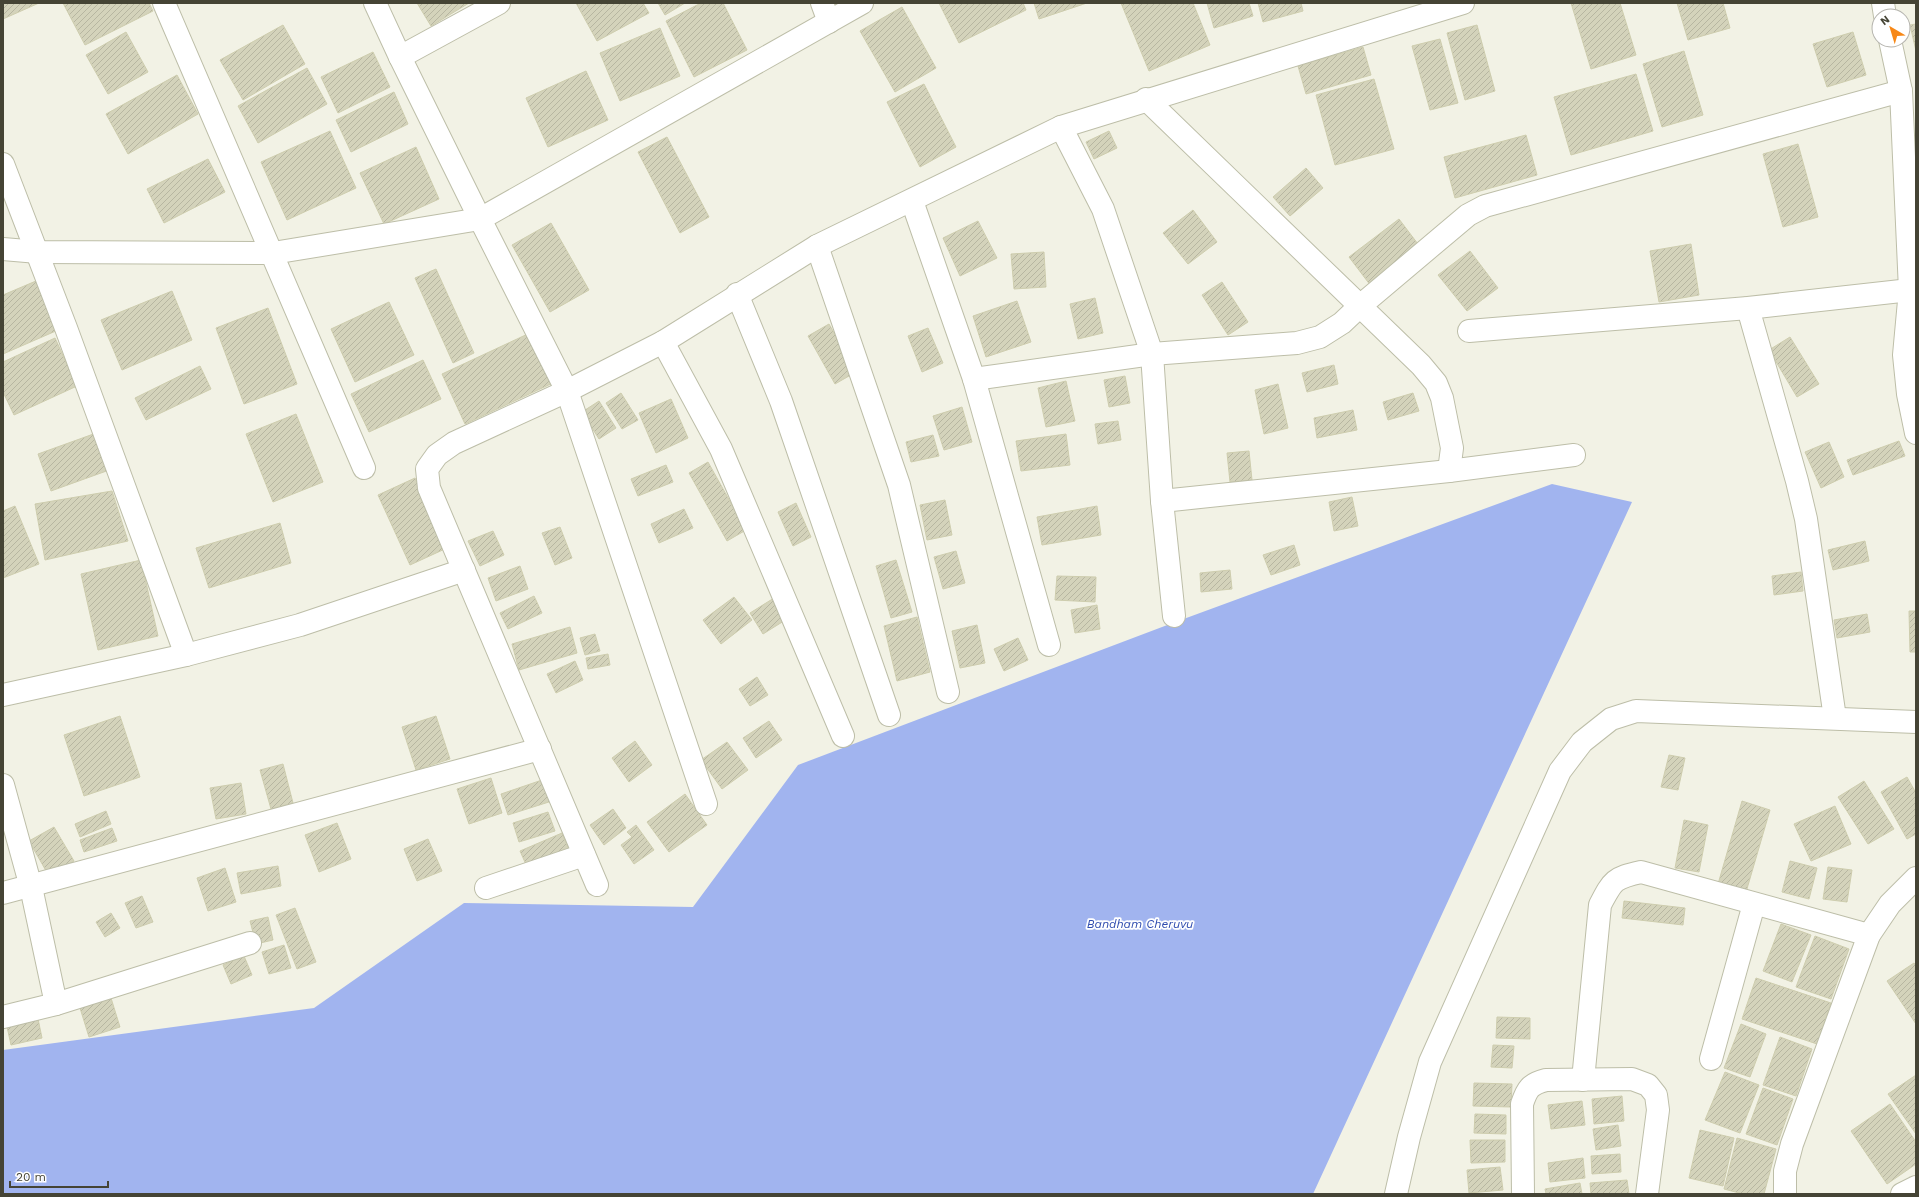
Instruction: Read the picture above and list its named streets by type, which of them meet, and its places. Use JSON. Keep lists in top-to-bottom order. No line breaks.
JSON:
{"water":["Bandham Cheruvu"],"scale_bar":"20 m","north":"top left"}
